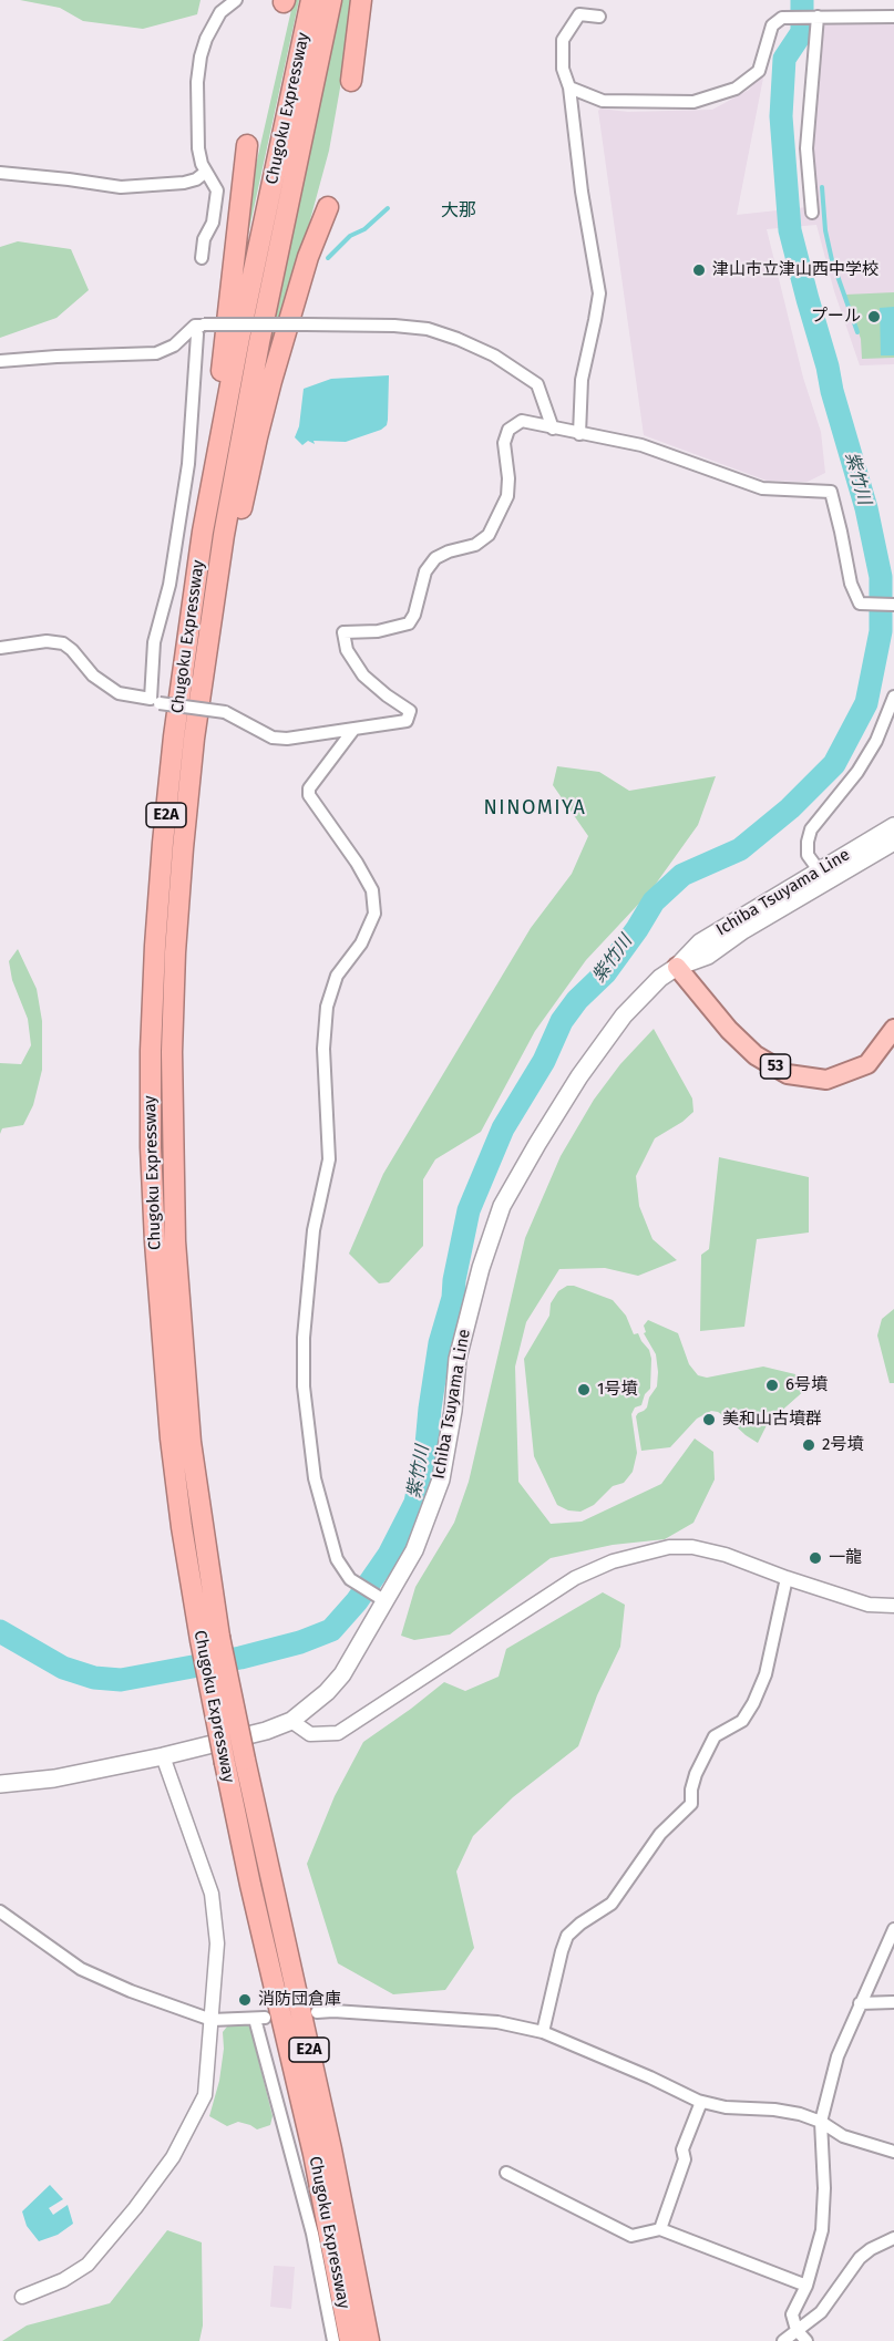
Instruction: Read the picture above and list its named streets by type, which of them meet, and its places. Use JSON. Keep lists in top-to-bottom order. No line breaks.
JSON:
{"streets":{"highway":["Chugoku Expressway","E2A","53"],"main road":["Ichiba Tsuyama Line"]},"crossings":[["Ichiba Tsuyama Line","53"]],"districts":["大那","NINOMIYA"],"water":["紫竹川"],"places":["津山市立津山西中学校","プール","6号墳","1号墳","美和山古墳群","2号墳","一龍","消防団倉庫"]}
